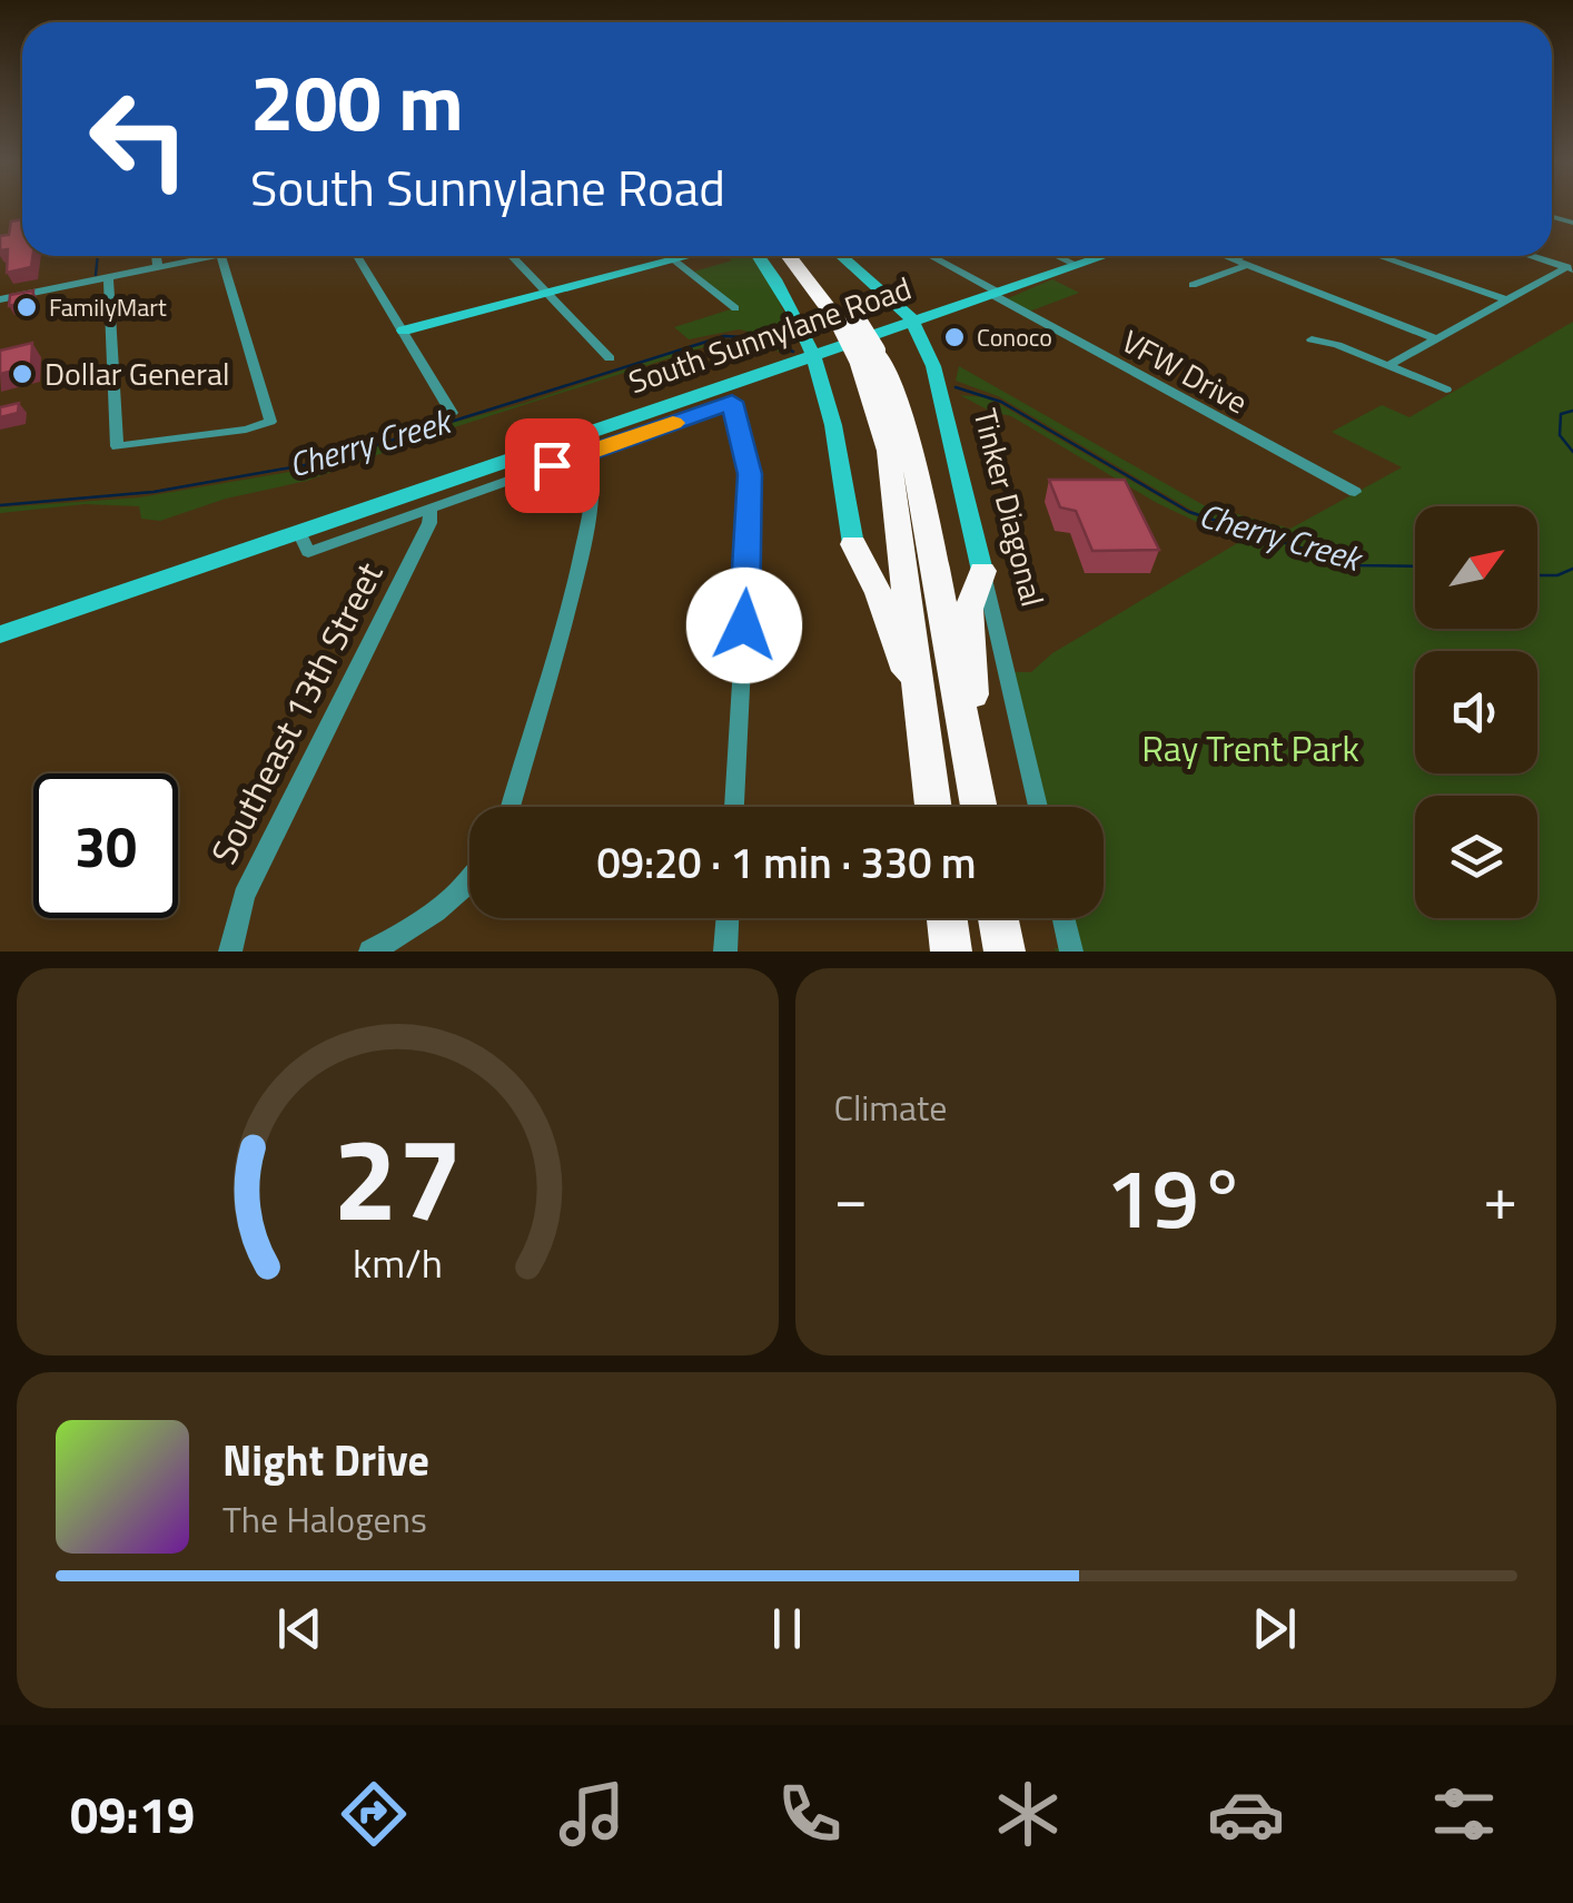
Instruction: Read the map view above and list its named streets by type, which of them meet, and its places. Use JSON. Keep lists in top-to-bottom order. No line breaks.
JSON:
{"streets":{"street":["South Sunnylane Road","VFW Drive","Tinker Diagonal","Southeast 13th Street"]},"crossings":[["South Sunnylane Road","VFW Drive"],["South Sunnylane Road","Tinker Diagonal"],["South Sunnylane Road","Southeast 13th Street"]],"water":["Cherry Creek"],"parks":["Ray Trent Park"],"places":["FamilyMart","Conoco","Dollar General"],"north":"top right","page":{"turn":["200 m","South Sunnylane Road"],"limit":"30","trip":"09:20 · 1 min · 330 m","tile":"Climate","heat":["−","19°","+"],"song":["Night Drive","The Halogens"],"tabs":"09:19","gauge":["27","km/h"]}}
